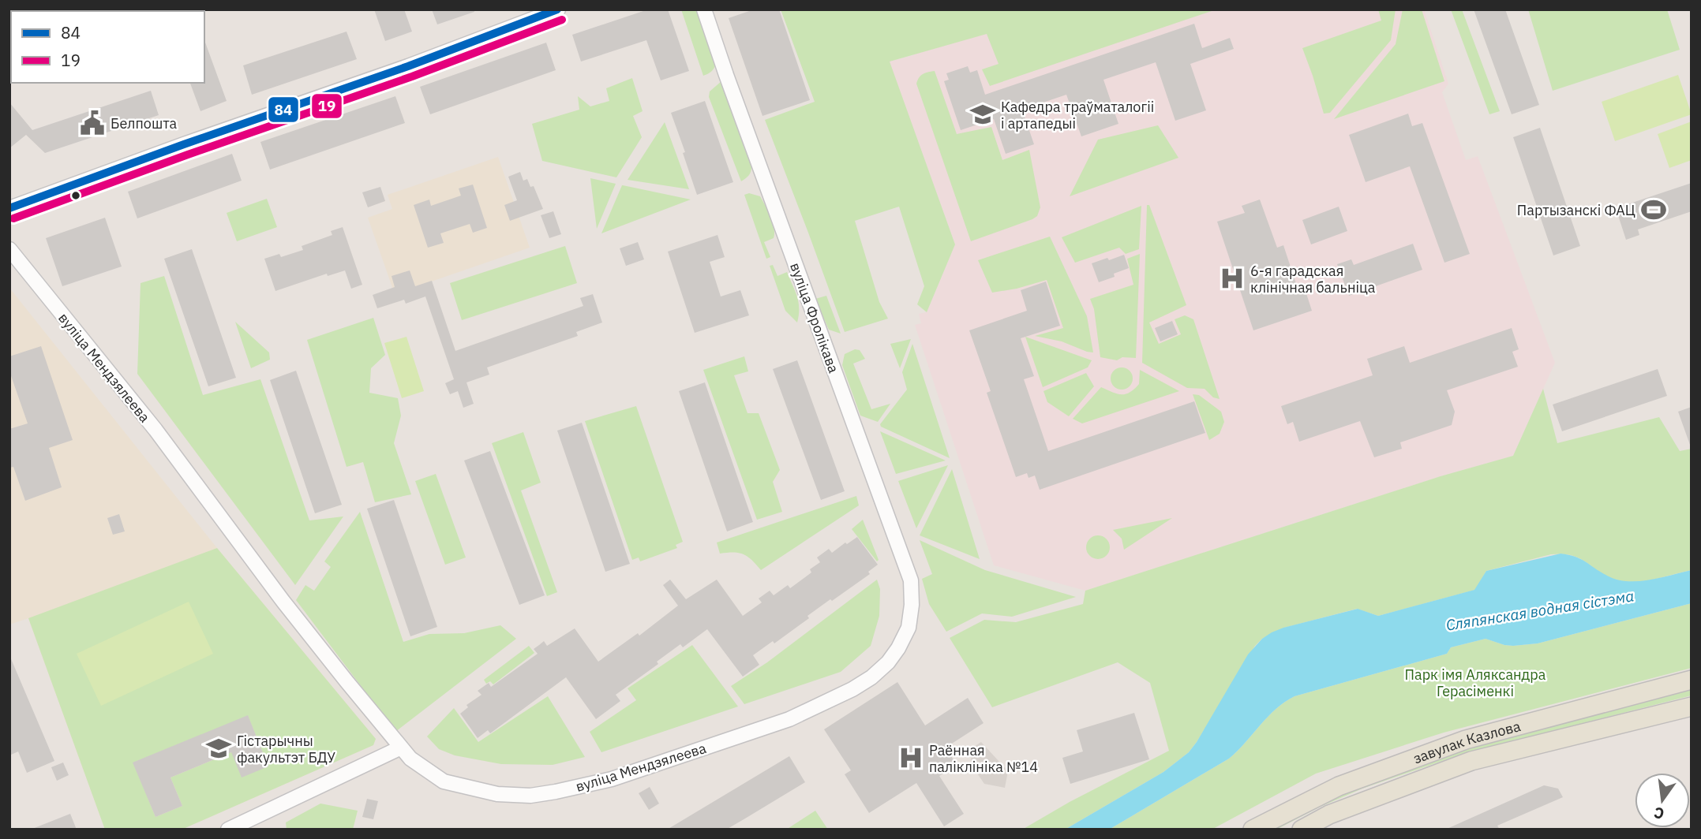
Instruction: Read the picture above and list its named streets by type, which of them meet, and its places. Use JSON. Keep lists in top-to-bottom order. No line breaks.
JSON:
{"streets":{"main road":["завулак Казлова"],"street":["вуліца Фролікава","вуліца Мендзялеева"]},"crossings":[["вуліца Фролікава","вуліца Мендзялеева"]],"water":["Сляпянская водная сістэма"],"parks":["Парк імя Аляксандра Герасіменкі"],"places":{"school or university":["Кафедра траўматалогіі і артапедыі","Гістарычны факультэт БДУ"],"public building":["Белпошта"],"sports":["Партызанскі ФАЦ"],"hospital":["6-я гарадская клінічная бальніца","Раённая паліклініка №14"]},"lines":["transit line 84","transit line 19"],"legend":["84","19"],"north":"bottom"}
